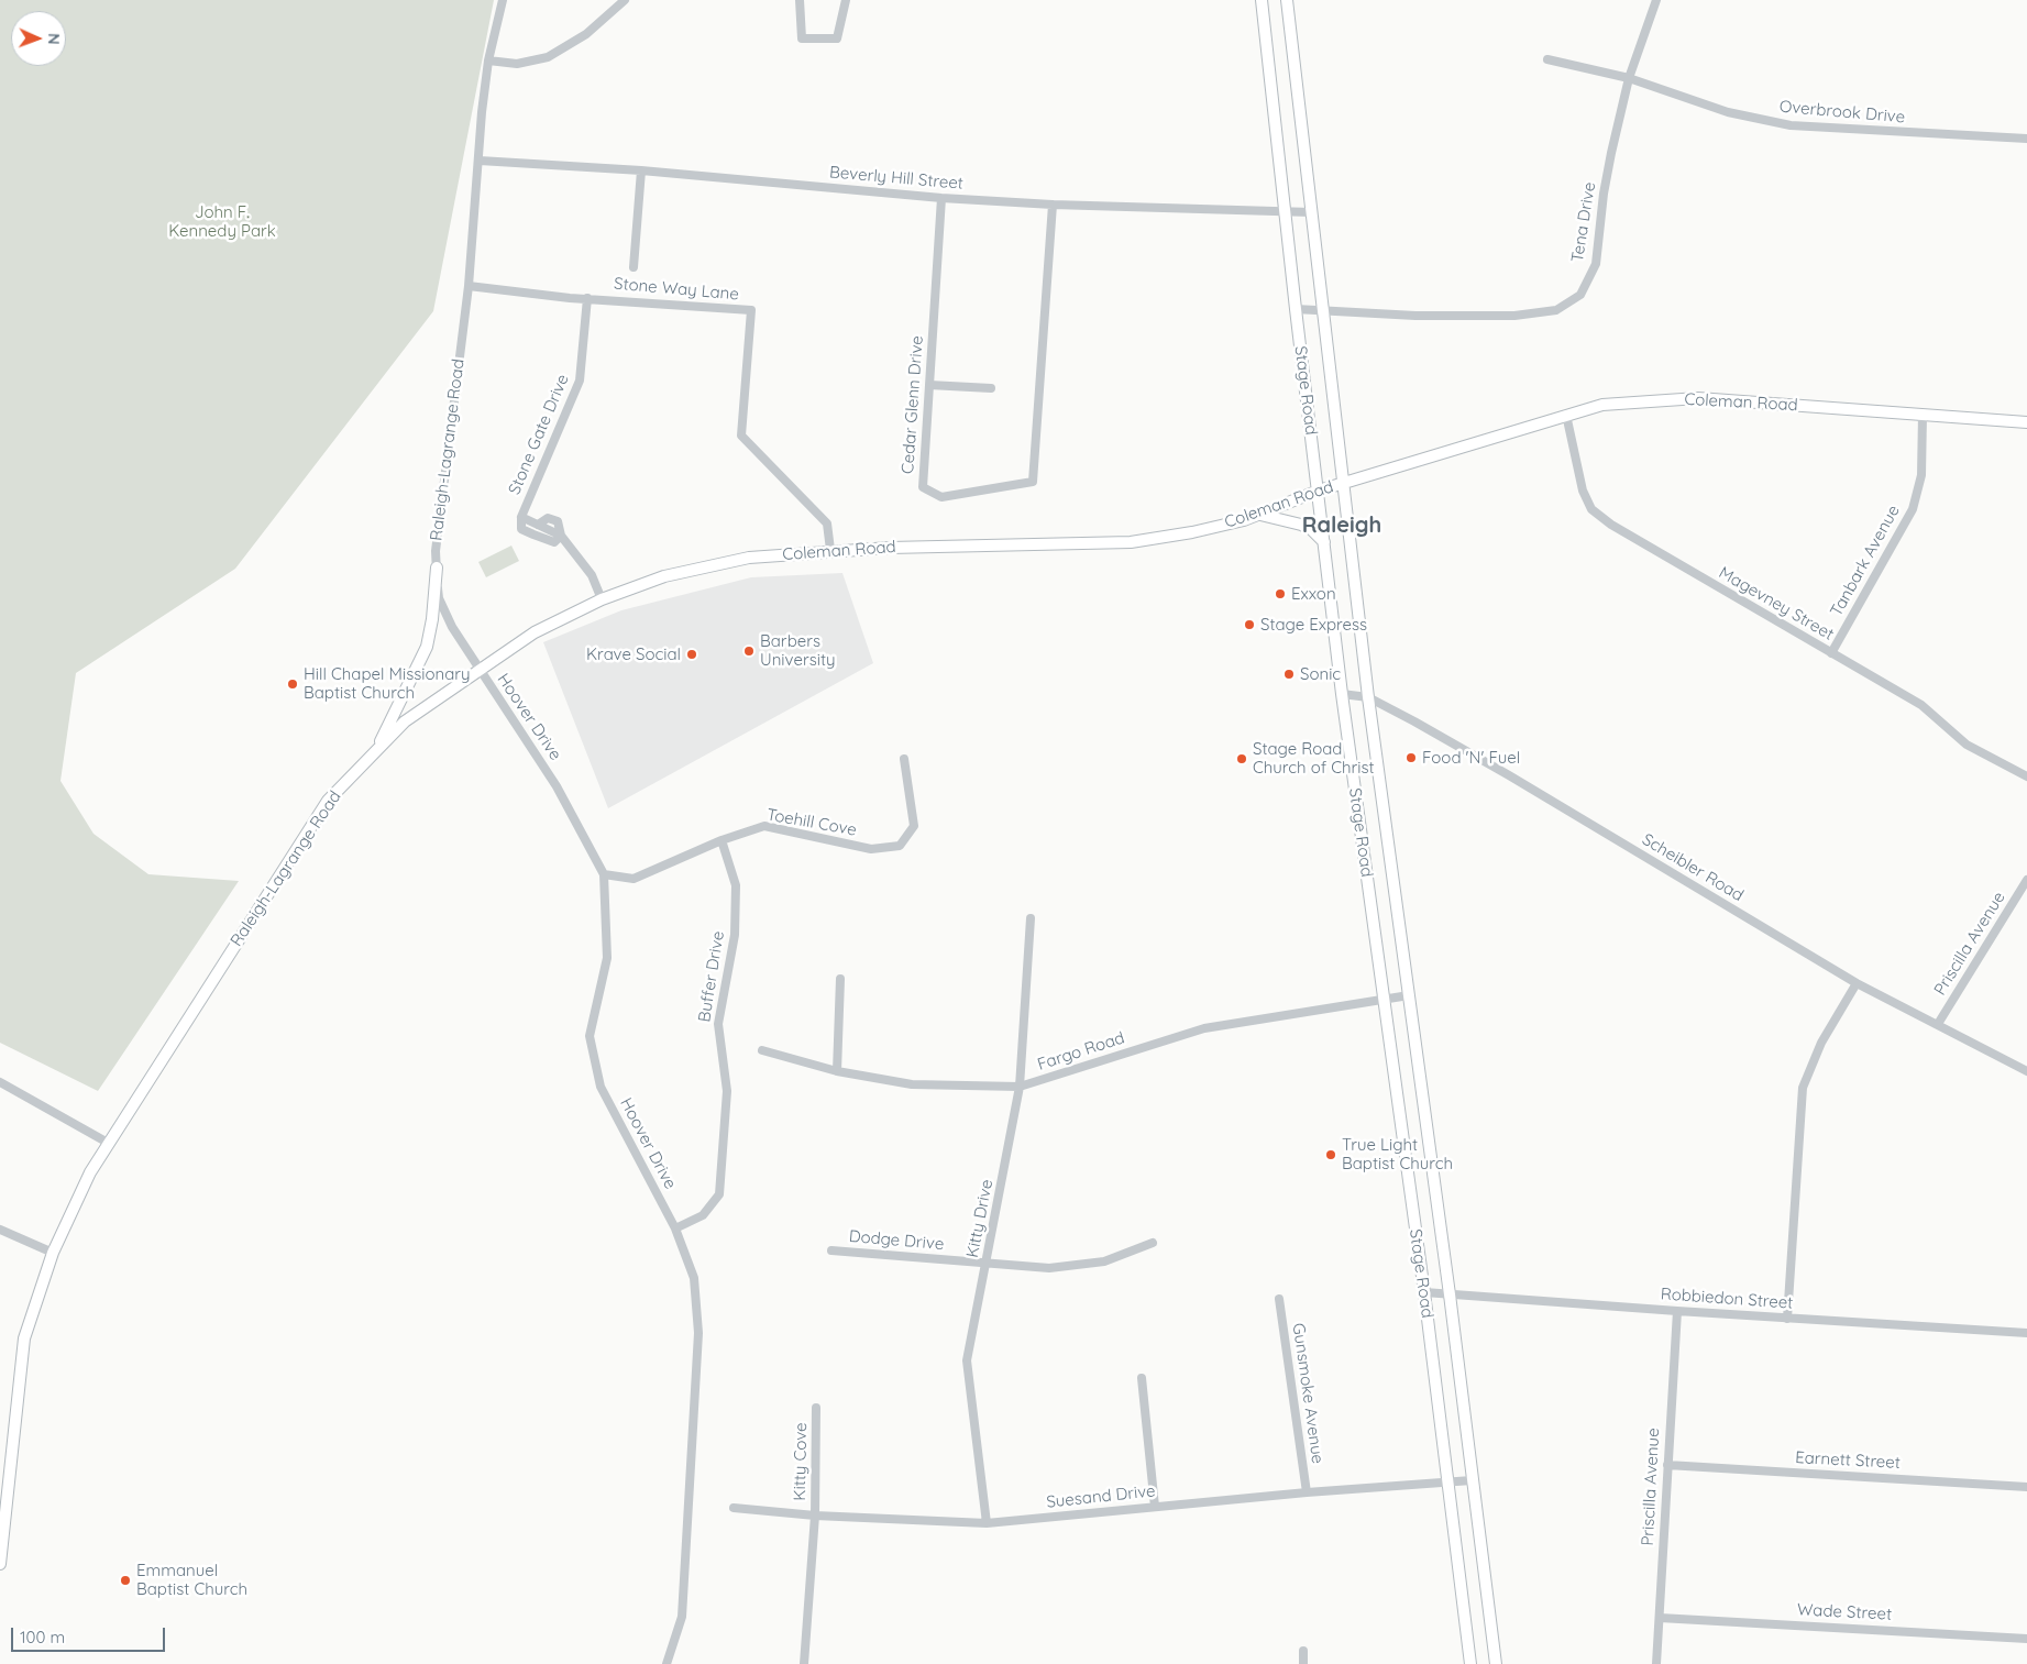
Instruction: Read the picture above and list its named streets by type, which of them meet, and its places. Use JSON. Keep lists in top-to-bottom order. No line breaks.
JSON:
{"streets":{"main road":["Stage Road","Coleman Road","Raleigh-Lagrange Road"],"street":["Overbrook Drive","Beverly Hill Street","Tena Drive","Stone Way Lane","Cedar Glenn Drive","Stone Gate Drive","Tanbark Avenue","Magevney Street","Hoover Drive","Toehill Cove","Scheibler Road","Priscilla Avenue","Buffer Drive","Fargo Road","Kitty Drive","Dodge Drive","Robbiedon Street","Gunsmoke Avenue","Earnett Street","Kitty Cove","Suesand Drive","Wade Street"]},"crossings":[["Overbrook Drive","Tena Drive"],["Beverly Hill Street","Stage Road"],["Beverly Hill Street","Cedar Glenn Drive"],["Beverly Hill Street","Raleigh-Lagrange Road"],["Tena Drive","Stage Road"],["Stone Way Lane","Coleman Road"],["Stone Way Lane","Stone Gate Drive"],["Stage Road","Coleman Road"],["Stage Road","Scheibler Road"],["Stage Road","Fargo Road"],["Stage Road","Robbiedon Street"],["Stage Road","Suesand Drive"],["Coleman Road","Stone Gate Drive"],["Coleman Road","Raleigh-Lagrange Road"],["Coleman Road","Tanbark Avenue"],["Coleman Road","Magevney Street"],["Coleman Road","Hoover Drive"],["Raleigh-Lagrange Road","Hoover Drive"],["Tanbark Avenue","Magevney Street"],["Hoover Drive","Toehill Cove"],["Hoover Drive","Buffer Drive"],["Toehill Cove","Buffer Drive"],["Scheibler Road","Priscilla Avenue"],["Priscilla Avenue","Robbiedon Street"],["Priscilla Avenue","Earnett Street"],["Priscilla Avenue","Wade Street"],["Fargo Road","Kitty Drive"],["Kitty Drive","Dodge Drive"],["Kitty Drive","Suesand Drive"],["Gunsmoke Avenue","Suesand Drive"],["Kitty Cove","Suesand Drive"]],"districts":["Raleigh"],"parks":["John F. Kennedy Park"],"places":["Exxon","Stage Express","Barbers University","Krave Social","Sonic","Hill Chapel Missionary Baptist Church","Food 'N' Fuel","Stage Road Church of Christ","True Light Baptist Church","Emmanuel Baptist Church"],"scale_bar":"100 m","north":"right"}
